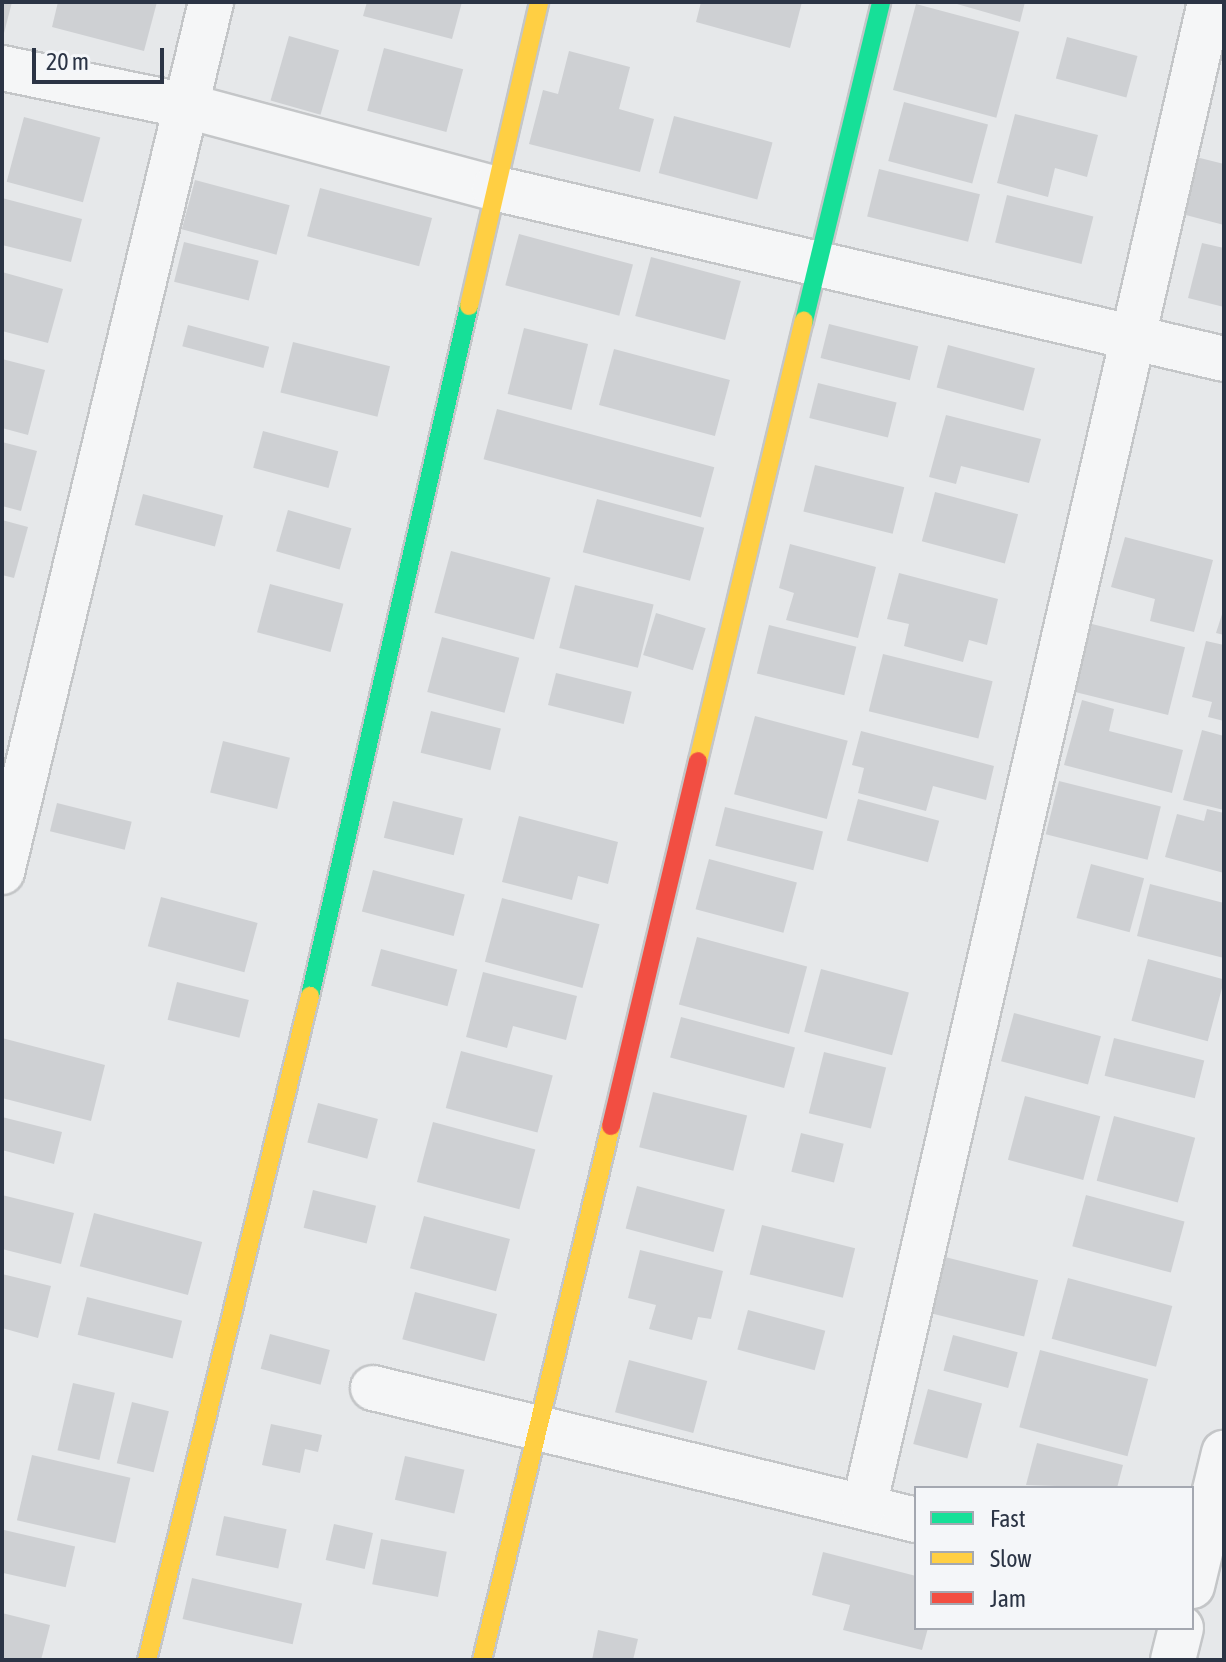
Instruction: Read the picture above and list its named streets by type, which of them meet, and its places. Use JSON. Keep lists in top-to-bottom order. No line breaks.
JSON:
{"legend":["Fast","Slow","Jam"],"scale_bar":"20 m"}
